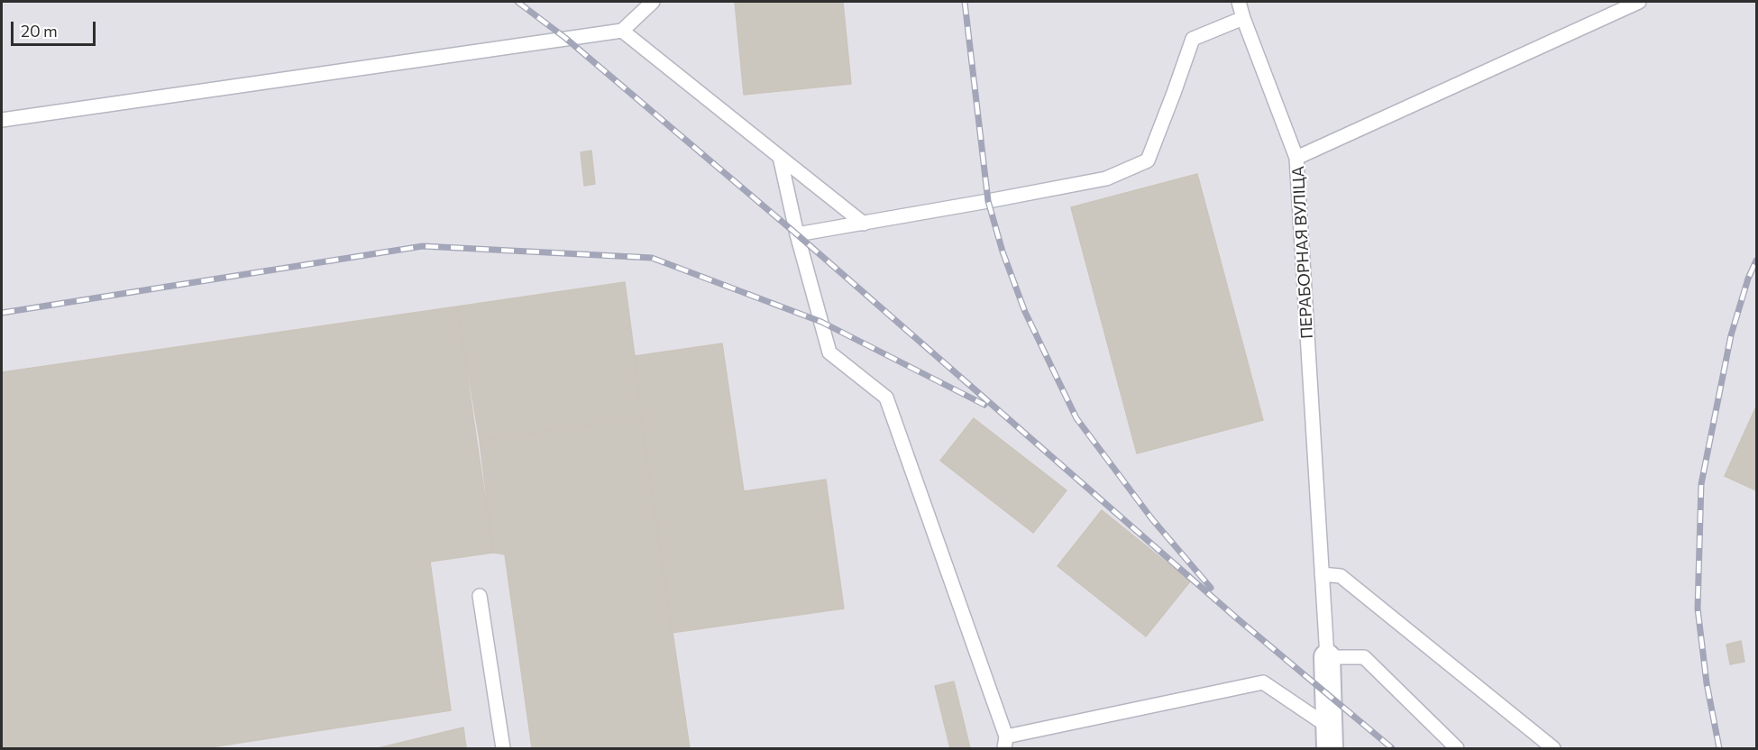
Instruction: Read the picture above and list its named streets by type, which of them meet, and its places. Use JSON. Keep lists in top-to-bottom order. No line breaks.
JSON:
{"streets":{"lane":["ПЕРАБОРНАЯ ВУЛІЦА"]},"scale_bar":"20 m"}
